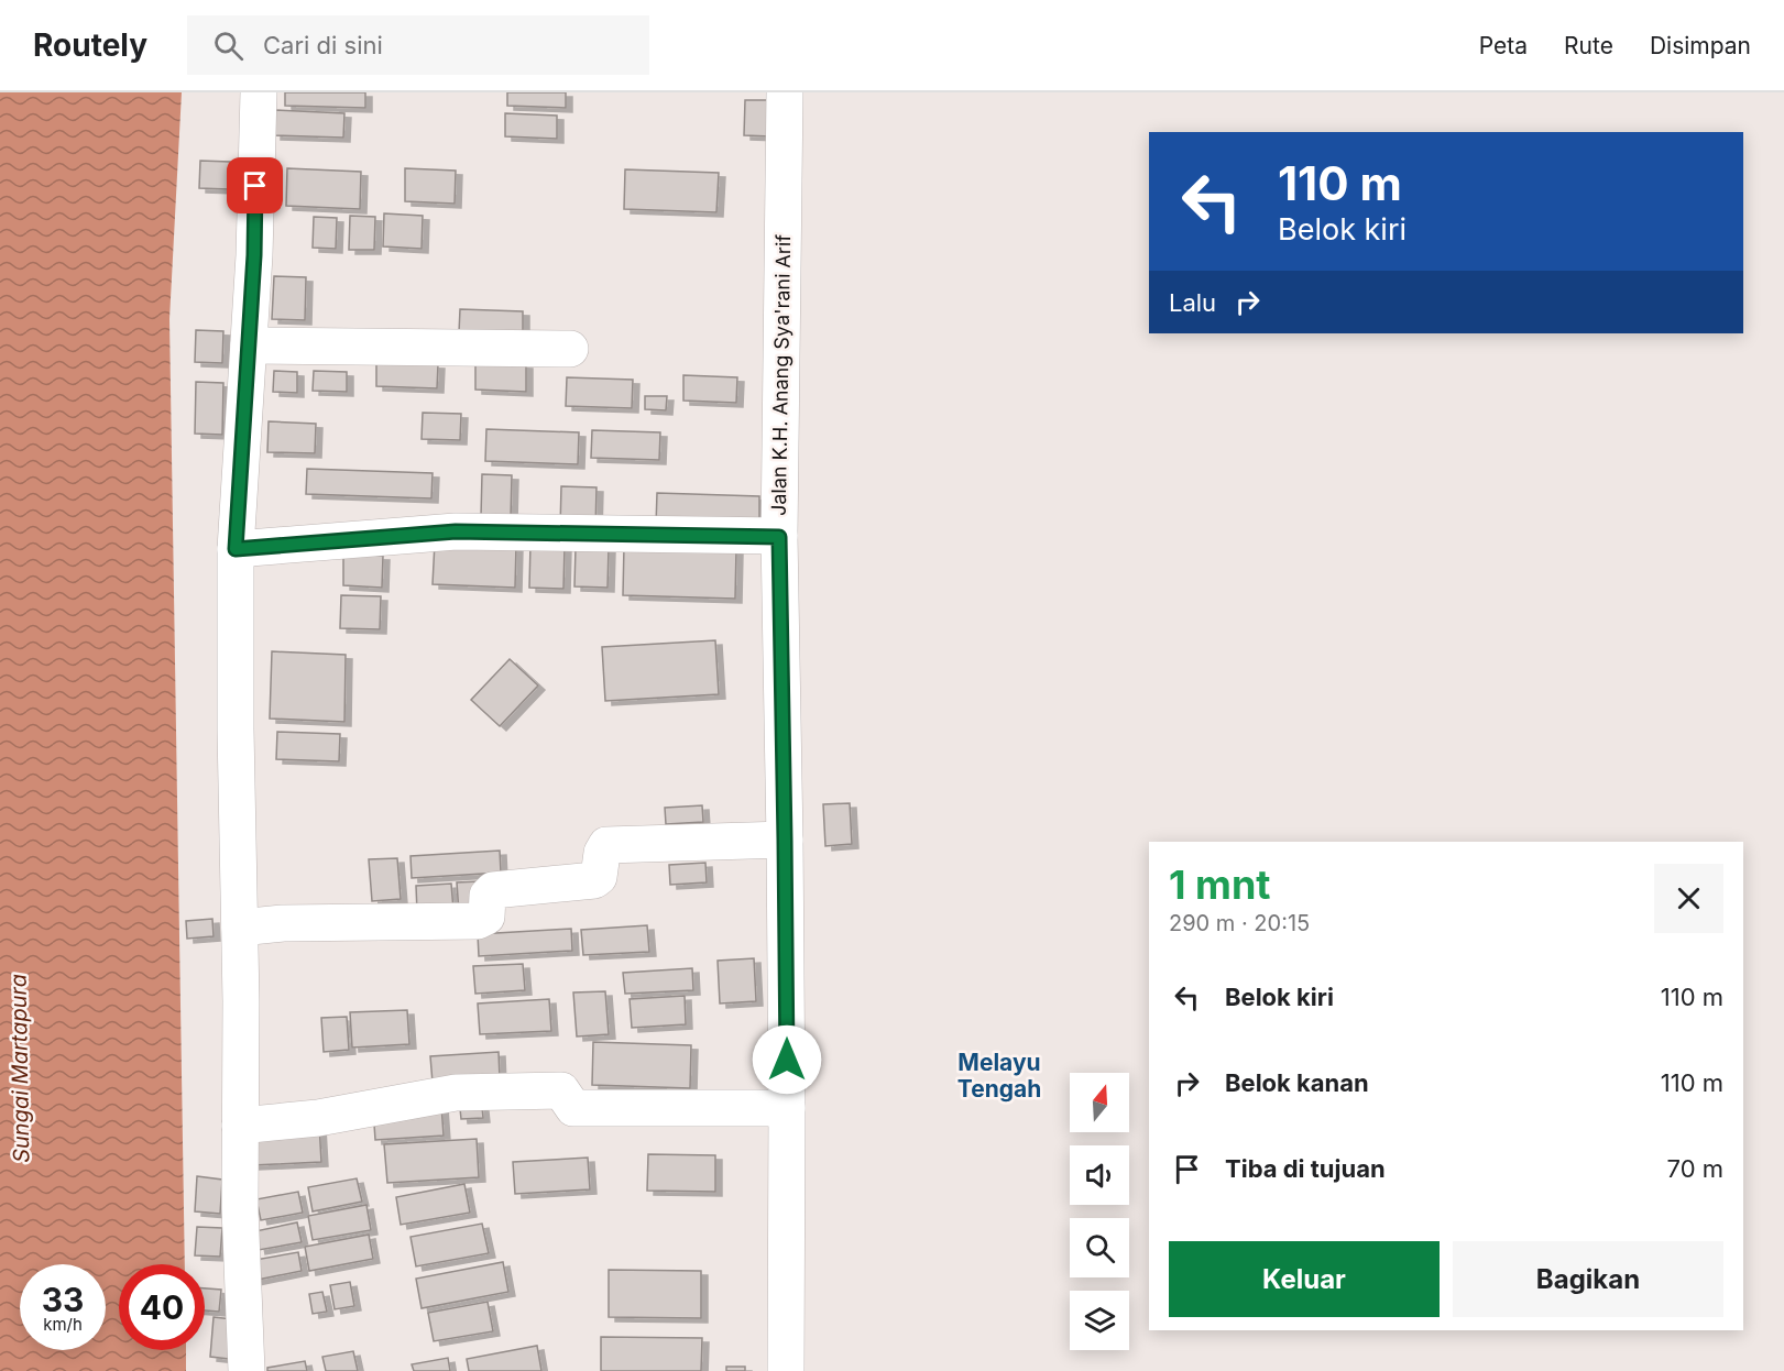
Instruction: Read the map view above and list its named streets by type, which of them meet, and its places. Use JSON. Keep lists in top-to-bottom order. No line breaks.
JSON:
{"streets":{"street":["Jalan K.H. Anang Sya'rani Arif"]},"districts":["Melayu Tengah"],"water":["Sungai Martapura"],"north":"top","page":{"header":"Routely","search":"Cari di sini","nav":["Peta","Rute","Disimpan"],"turn":["110 m","Belok kiri"],"then":"Lalu","heading":["1 mnt","290 m · 20:15"],"list":[{"name":"Belok kiri","value":"110 m"},{"name":"Belok kanan","value":"110 m"},{"name":"Tiba di tujuan","value":"70 m"}],"buttons":["Keluar","Bagikan"],"speed":"33 km/h","limit":"40"}}
